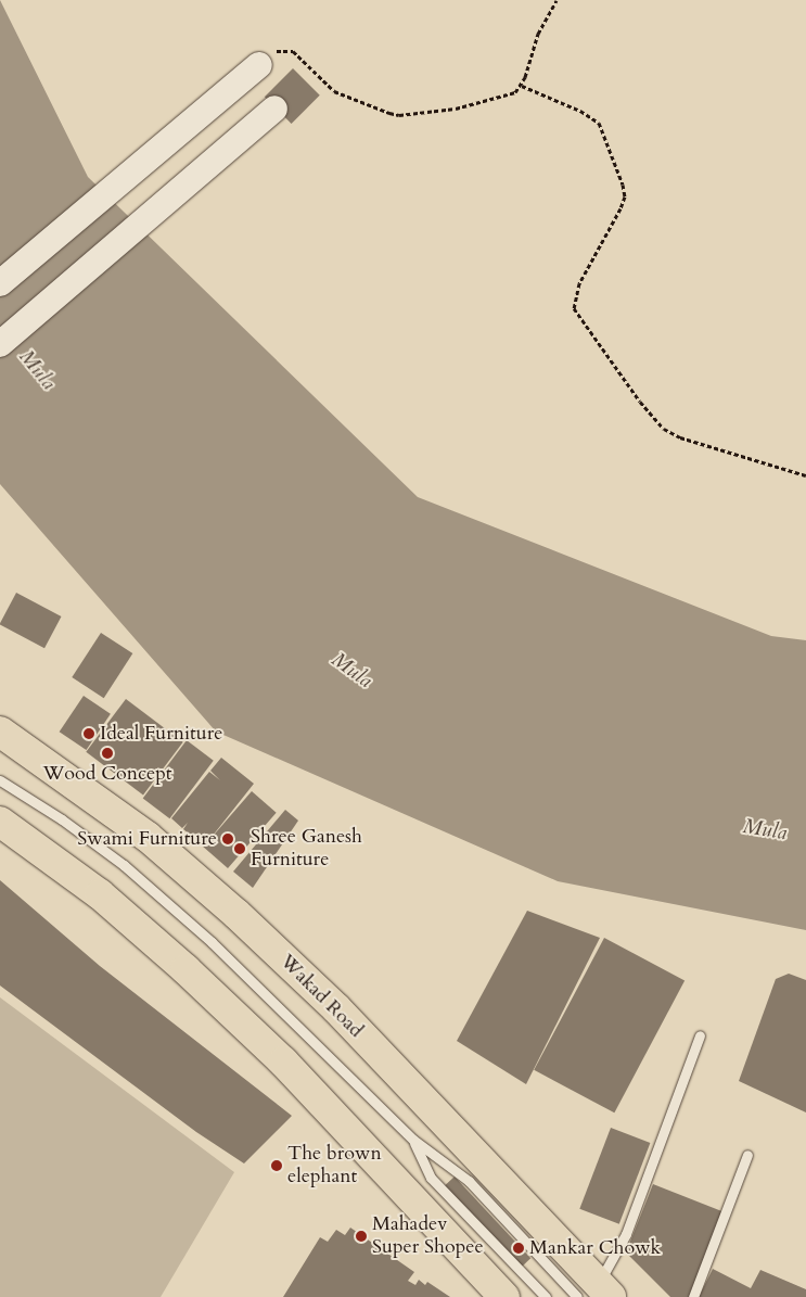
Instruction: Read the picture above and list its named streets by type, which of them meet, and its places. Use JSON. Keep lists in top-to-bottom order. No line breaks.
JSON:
{"streets":{"main road":["Wakad Road"]},"water":["Mula"],"places":["Ideal Furniture","Wood Concept","Swami Furniture","Shree Ganesh Furniture","The brown elephant","Mahadev Super Shopee","Mankar Chowk"]}
